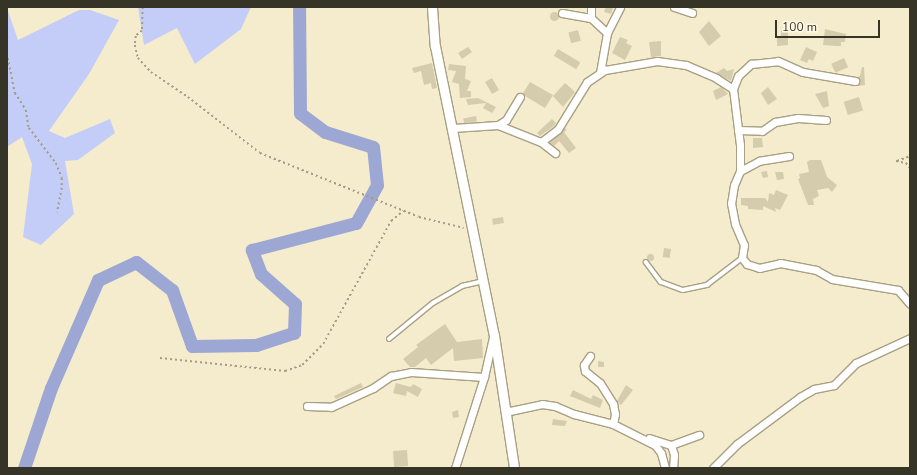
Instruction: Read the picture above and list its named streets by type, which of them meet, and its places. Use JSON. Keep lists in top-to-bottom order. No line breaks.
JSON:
{"scale_bar":"100 m"}
